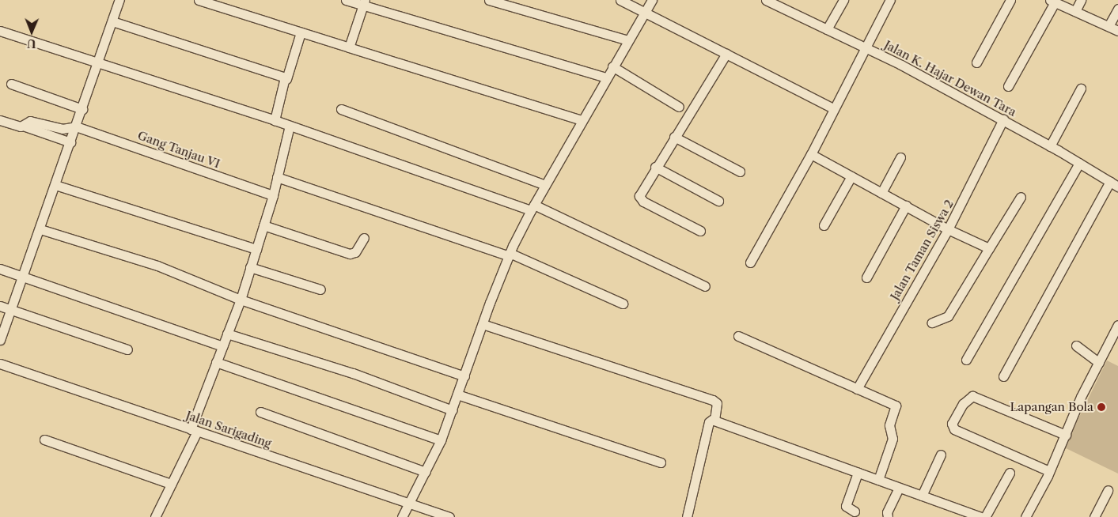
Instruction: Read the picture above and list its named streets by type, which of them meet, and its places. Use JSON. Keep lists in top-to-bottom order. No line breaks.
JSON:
{"streets":{"street":["Jalan K. Hajar Dewan Tara","Gang Tanjau VI","Jalan Taman Siswa 2","Jalan Sarigading"]},"crossings":[["Jalan K. Hajar Dewan Tara","Jalan Taman Siswa 2"]],"places":["Lapangan Bola"],"north":"bottom"}
